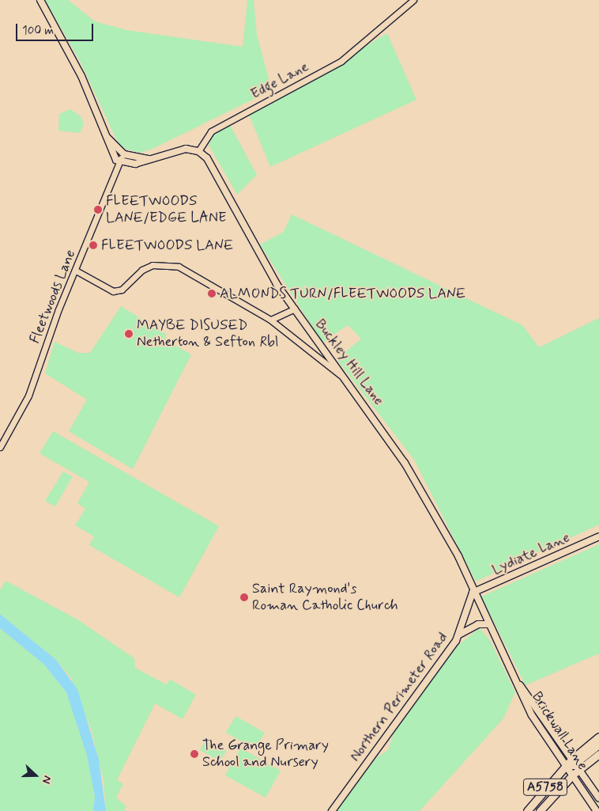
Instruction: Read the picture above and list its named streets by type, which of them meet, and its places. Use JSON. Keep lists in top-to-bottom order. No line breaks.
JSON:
{"streets":{"highway":["A5758"],"main road":["Buckley Hill Lane","Lydiate Lane","Northern Perimeter Road","Brickwall Lane"],"street":["Edge Lane","Fleetwoods Lane"]},"crossings":[["Edge Lane","Buckley Hill Lane"],["Buckley Hill Lane","Lydiate Lane"],["Buckley Hill Lane","Northern Perimeter Road"],["Buckley Hill Lane","Brickwall Lane"],["Lydiate Lane","Northern Perimeter Road"],["Lydiate Lane","Brickwall Lane"],["Northern Perimeter Road","Brickwall Lane"],["Brickwall Lane","A5758"]],"places":["FLEETWOODS LANE/EDGE LANE","FLEETWOODS LANE","ALMONDS TURN/FLEETWOODS LANE","MAYBE DISUSED Netherton & Sefton Rbl","Saint Raymond's Roman Catholic Church","The Grange Primary School and Nursery"],"scale_bar":"100 m","north":"right"}
